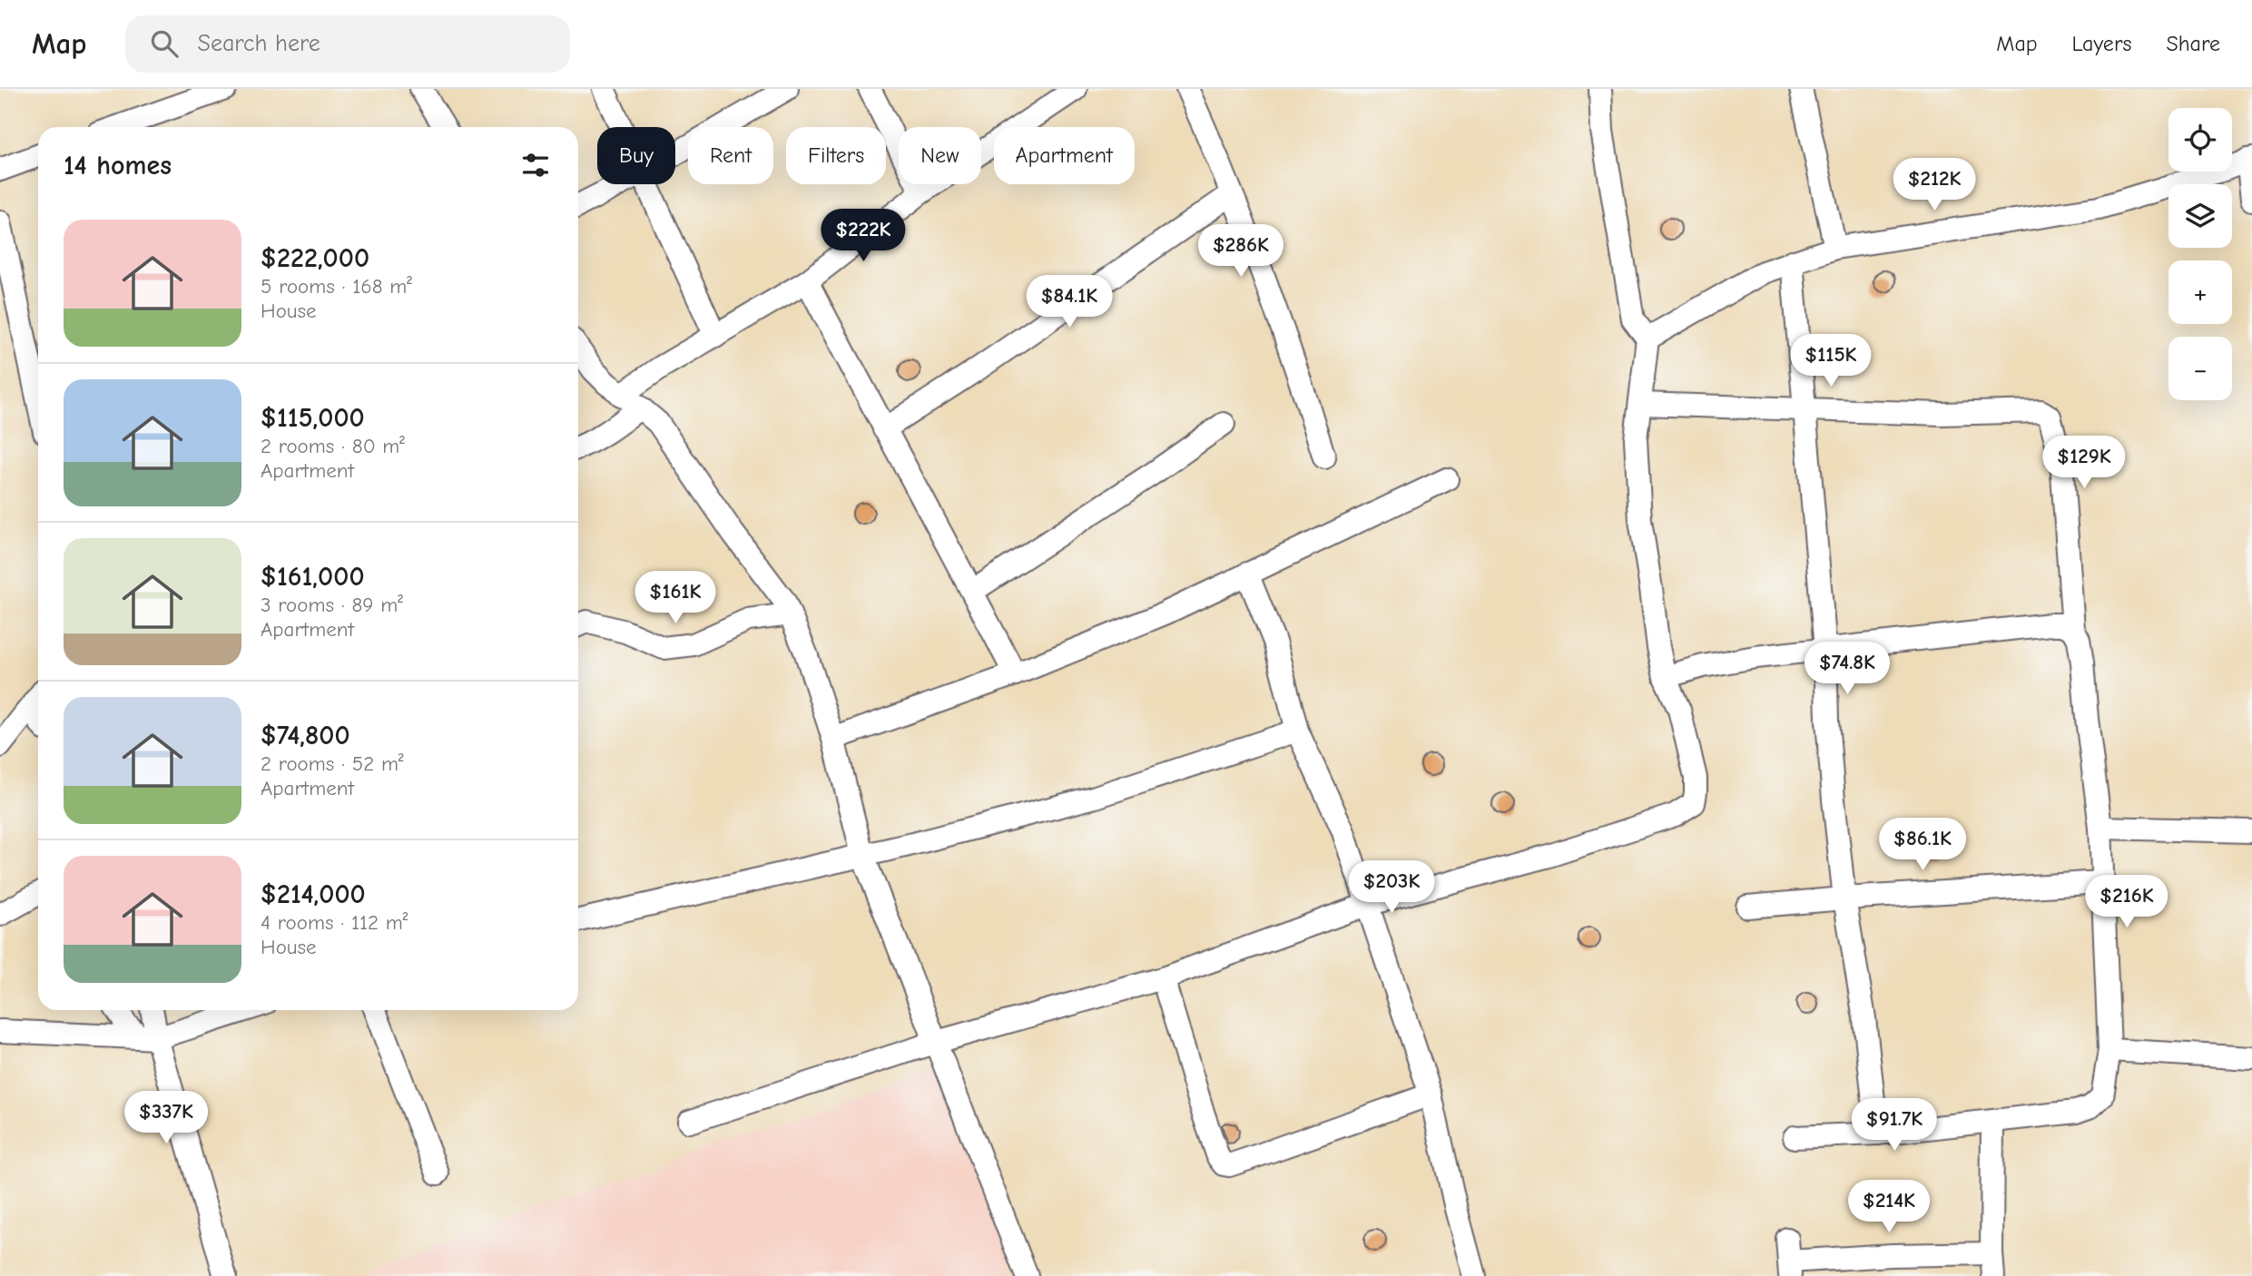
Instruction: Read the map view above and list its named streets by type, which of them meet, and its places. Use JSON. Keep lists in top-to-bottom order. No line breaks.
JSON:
{"page":{"header":"Map","search":"Search here","nav":["Map","Layers","Share"],"map_buttons":["+","−"],"chip":["Buy","Rent","Filters","New","Apartment"],"heading":"14 homes","price":["$212K","$222K","$286K","$84.1K","$115K","$129K","$161K","$74.8K","$86.1K","$203K","$216K","$337K","$91.7K","$214K"],"list":[{"name":"$222,000","note":"5 rooms · 168 m² · House"},{"name":"$115,000","note":"2 rooms · 80 m² · Apartment"},{"name":"$161,000","note":"3 rooms · 89 m² · Apartment"},{"name":"$74,800","note":"2 rooms · 52 m² · Apartment"},{"name":"$214,000","note":"4 rooms · 112 m² · House"}]}}
